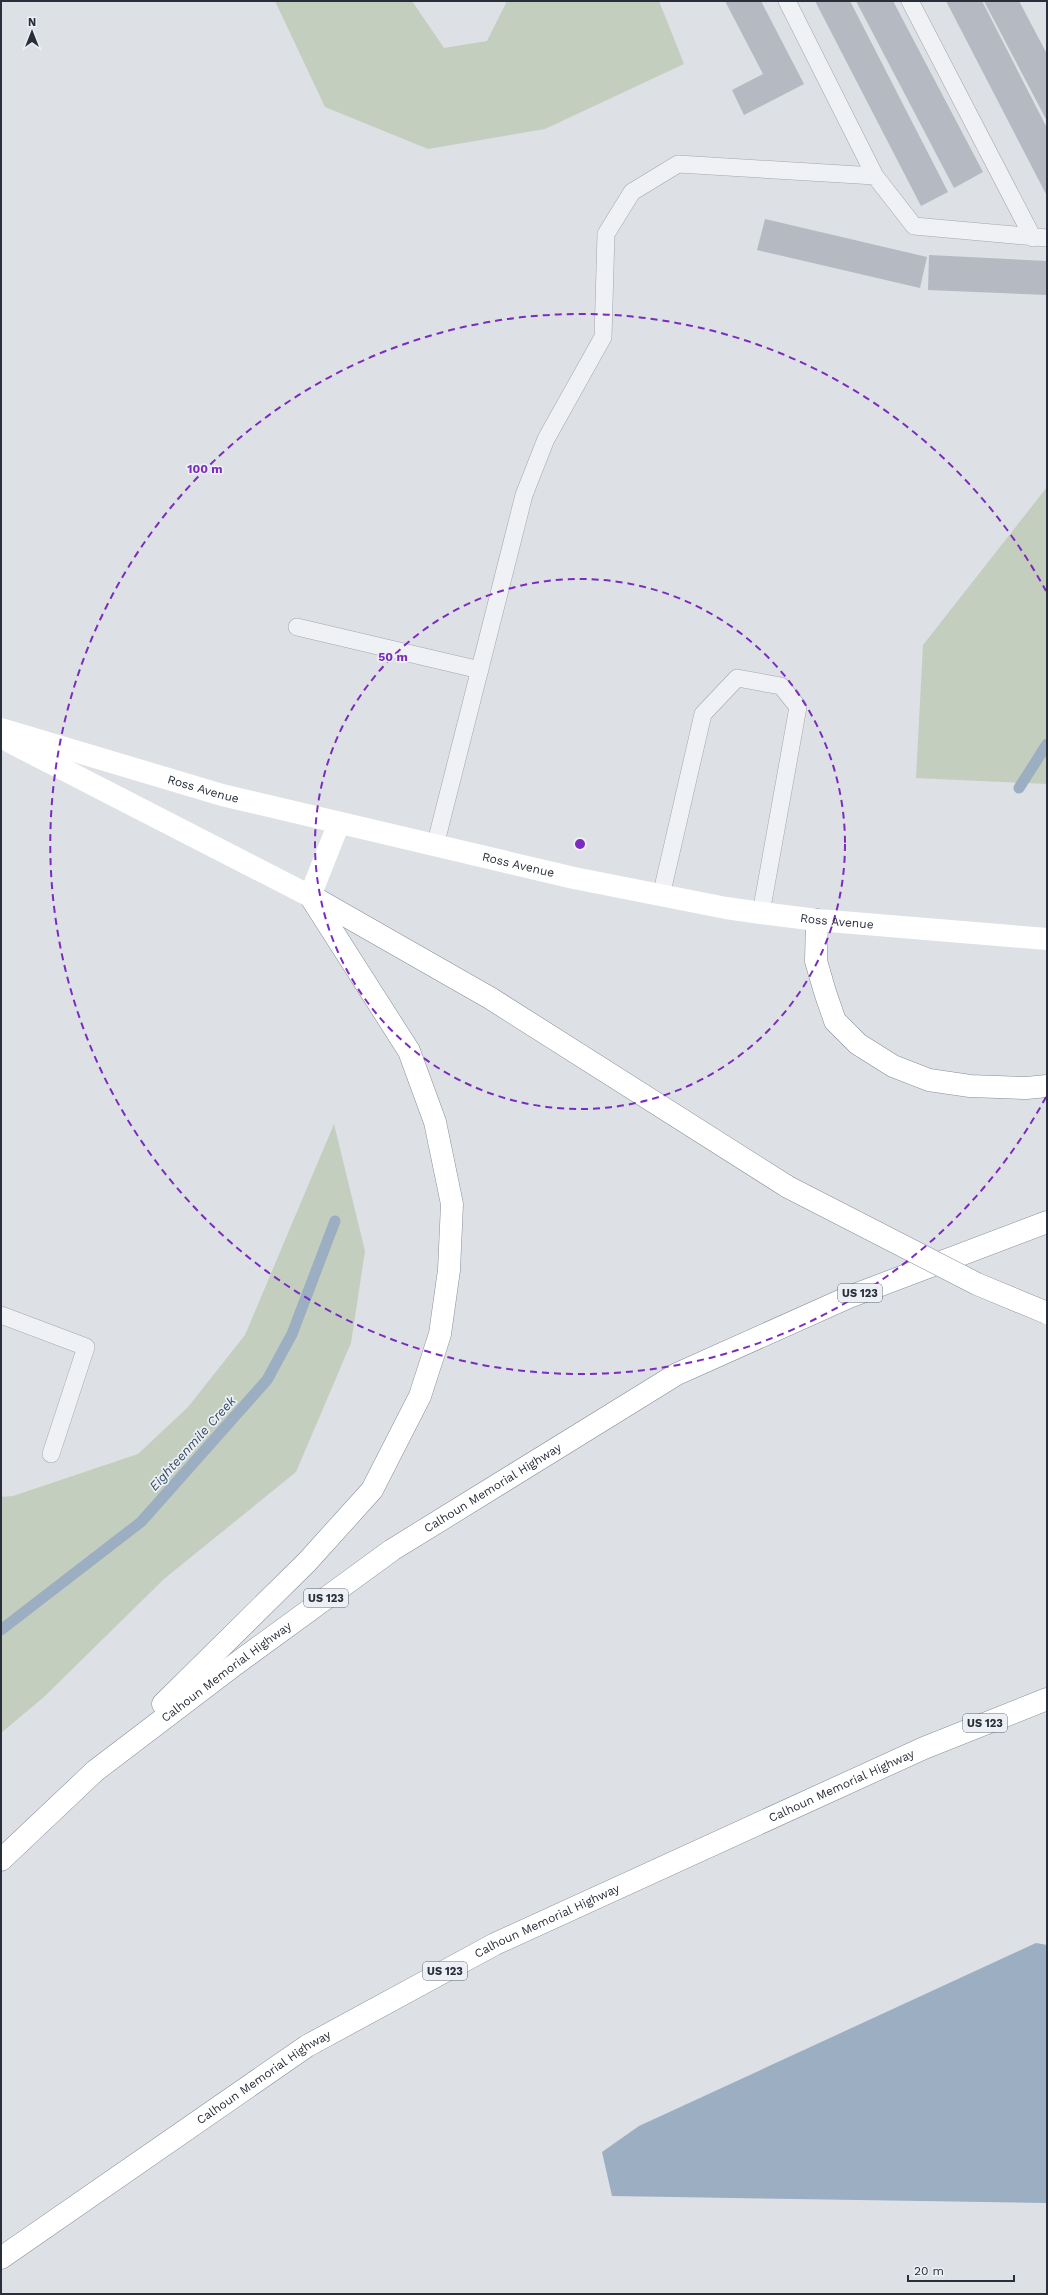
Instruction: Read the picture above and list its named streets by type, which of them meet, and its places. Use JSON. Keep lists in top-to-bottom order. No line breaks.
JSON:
{"streets":{"main road":["Ross Avenue","US 123","Calhoun Memorial Highway"]},"water":["Eighteenmile Creek"],"scale_bar":"20 m","north":"top","rings":["100 m","50 m"]}
